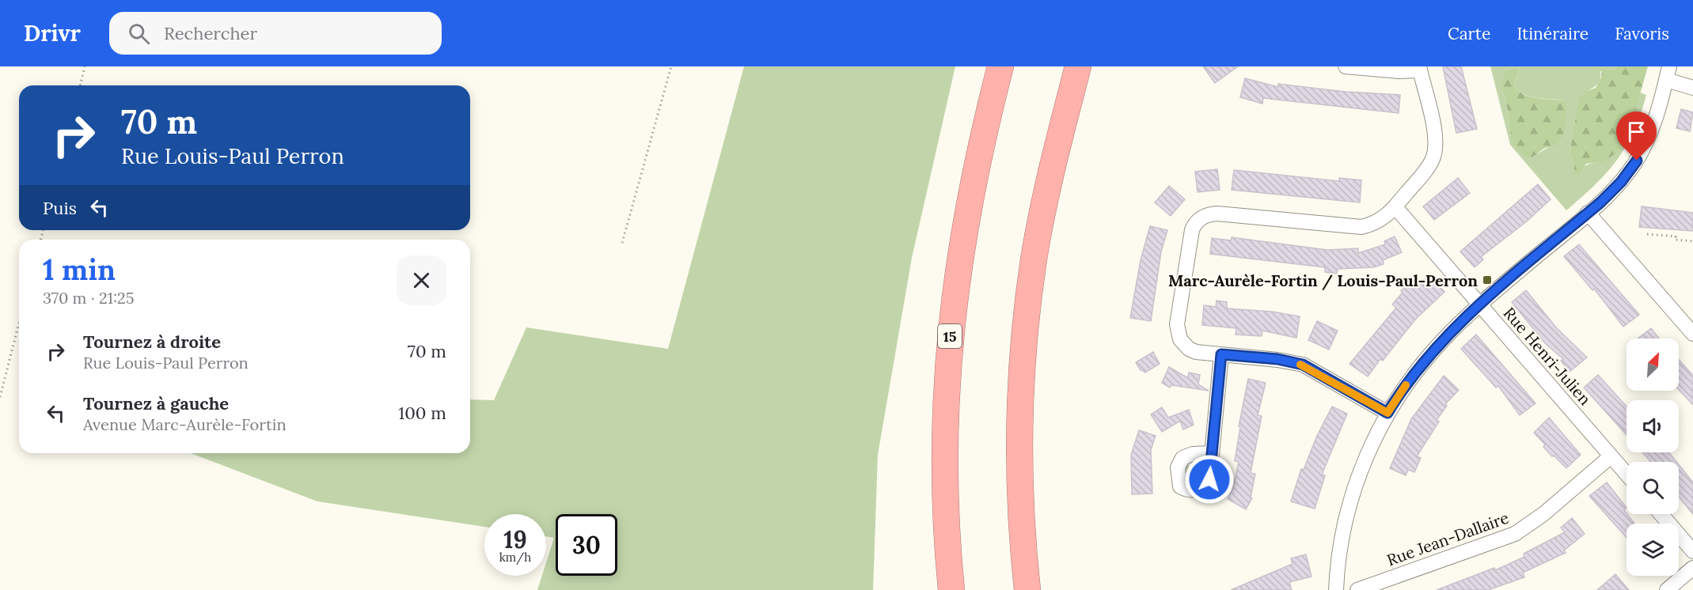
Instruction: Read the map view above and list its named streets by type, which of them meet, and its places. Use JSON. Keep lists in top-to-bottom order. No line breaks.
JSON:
{"streets":{"highway":["15"],"street":["Rue Henri-Julien","Rue Jean-Dallaire"]},"crossings":[["Rue Henri-Julien","Rue Jean-Dallaire"]],"places":{"transit":["Marc-Aurèle-Fortin / Louis-Paul-Perron"]},"north":"top right","page":{"header":"Drivr","search":"Rechercher","nav":["Carte","Itinéraire","Favoris"],"turn":["70 m","Rue Louis-Paul Perron"],"then":"Puis","heading":["1 min","370 m · 21:25"],"list":[{"name":"Tournez à droite","note":"Rue Louis-Paul Perron","value":"70 m"},{"name":"Tournez à gauche","note":"Avenue Marc-Aurèle-Fortin","value":"100 m"}],"speed":"19 km/h","limit":"30"}}
